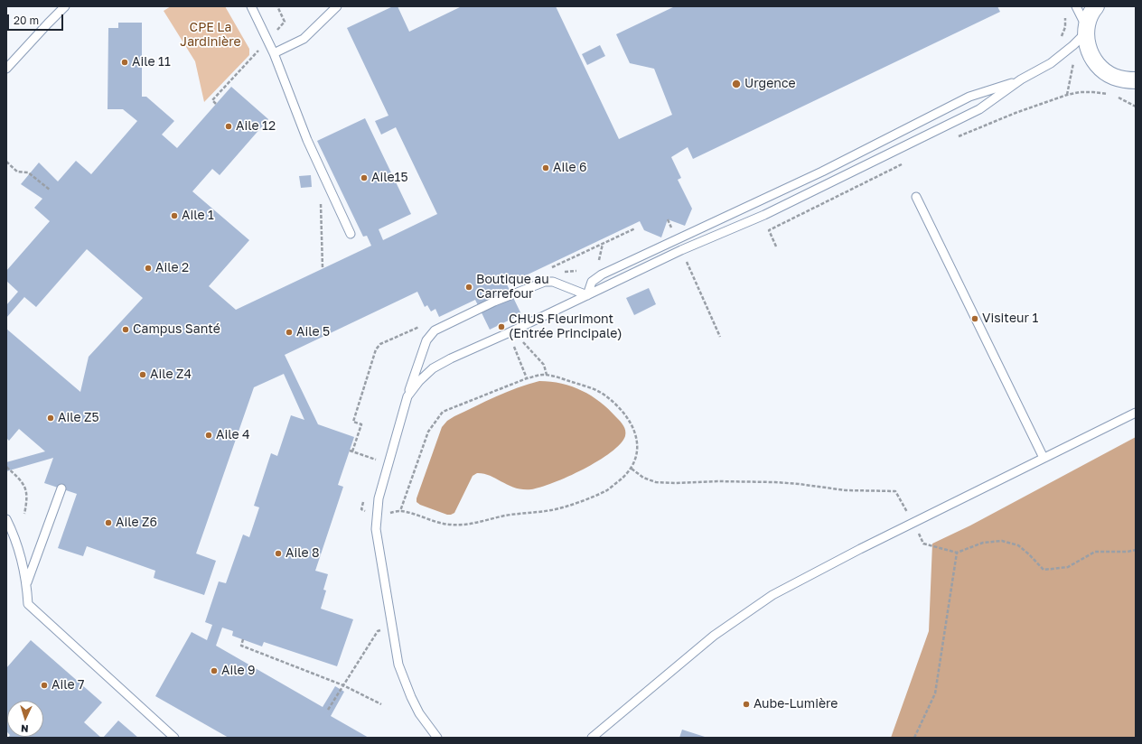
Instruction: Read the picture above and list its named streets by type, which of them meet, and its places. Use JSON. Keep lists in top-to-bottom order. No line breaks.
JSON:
{"parks":["CPE La Jardinière"],"places":["Aile 11","Urgence","Aile 12","Aile 6","Aile15","Aile 1","Aile 2","Boutique au Carrefour","Visiteur 1","CHUS Fleurimont (Entrée Principale)","Campus Santé","Aile 5","Aile Z4","Aile Z5","Aile 4","Aile Z6","Aile 8","Aile 9","Aile 7","Aube-Lumière"],"scale_bar":"20 m","north":"bottom"}
